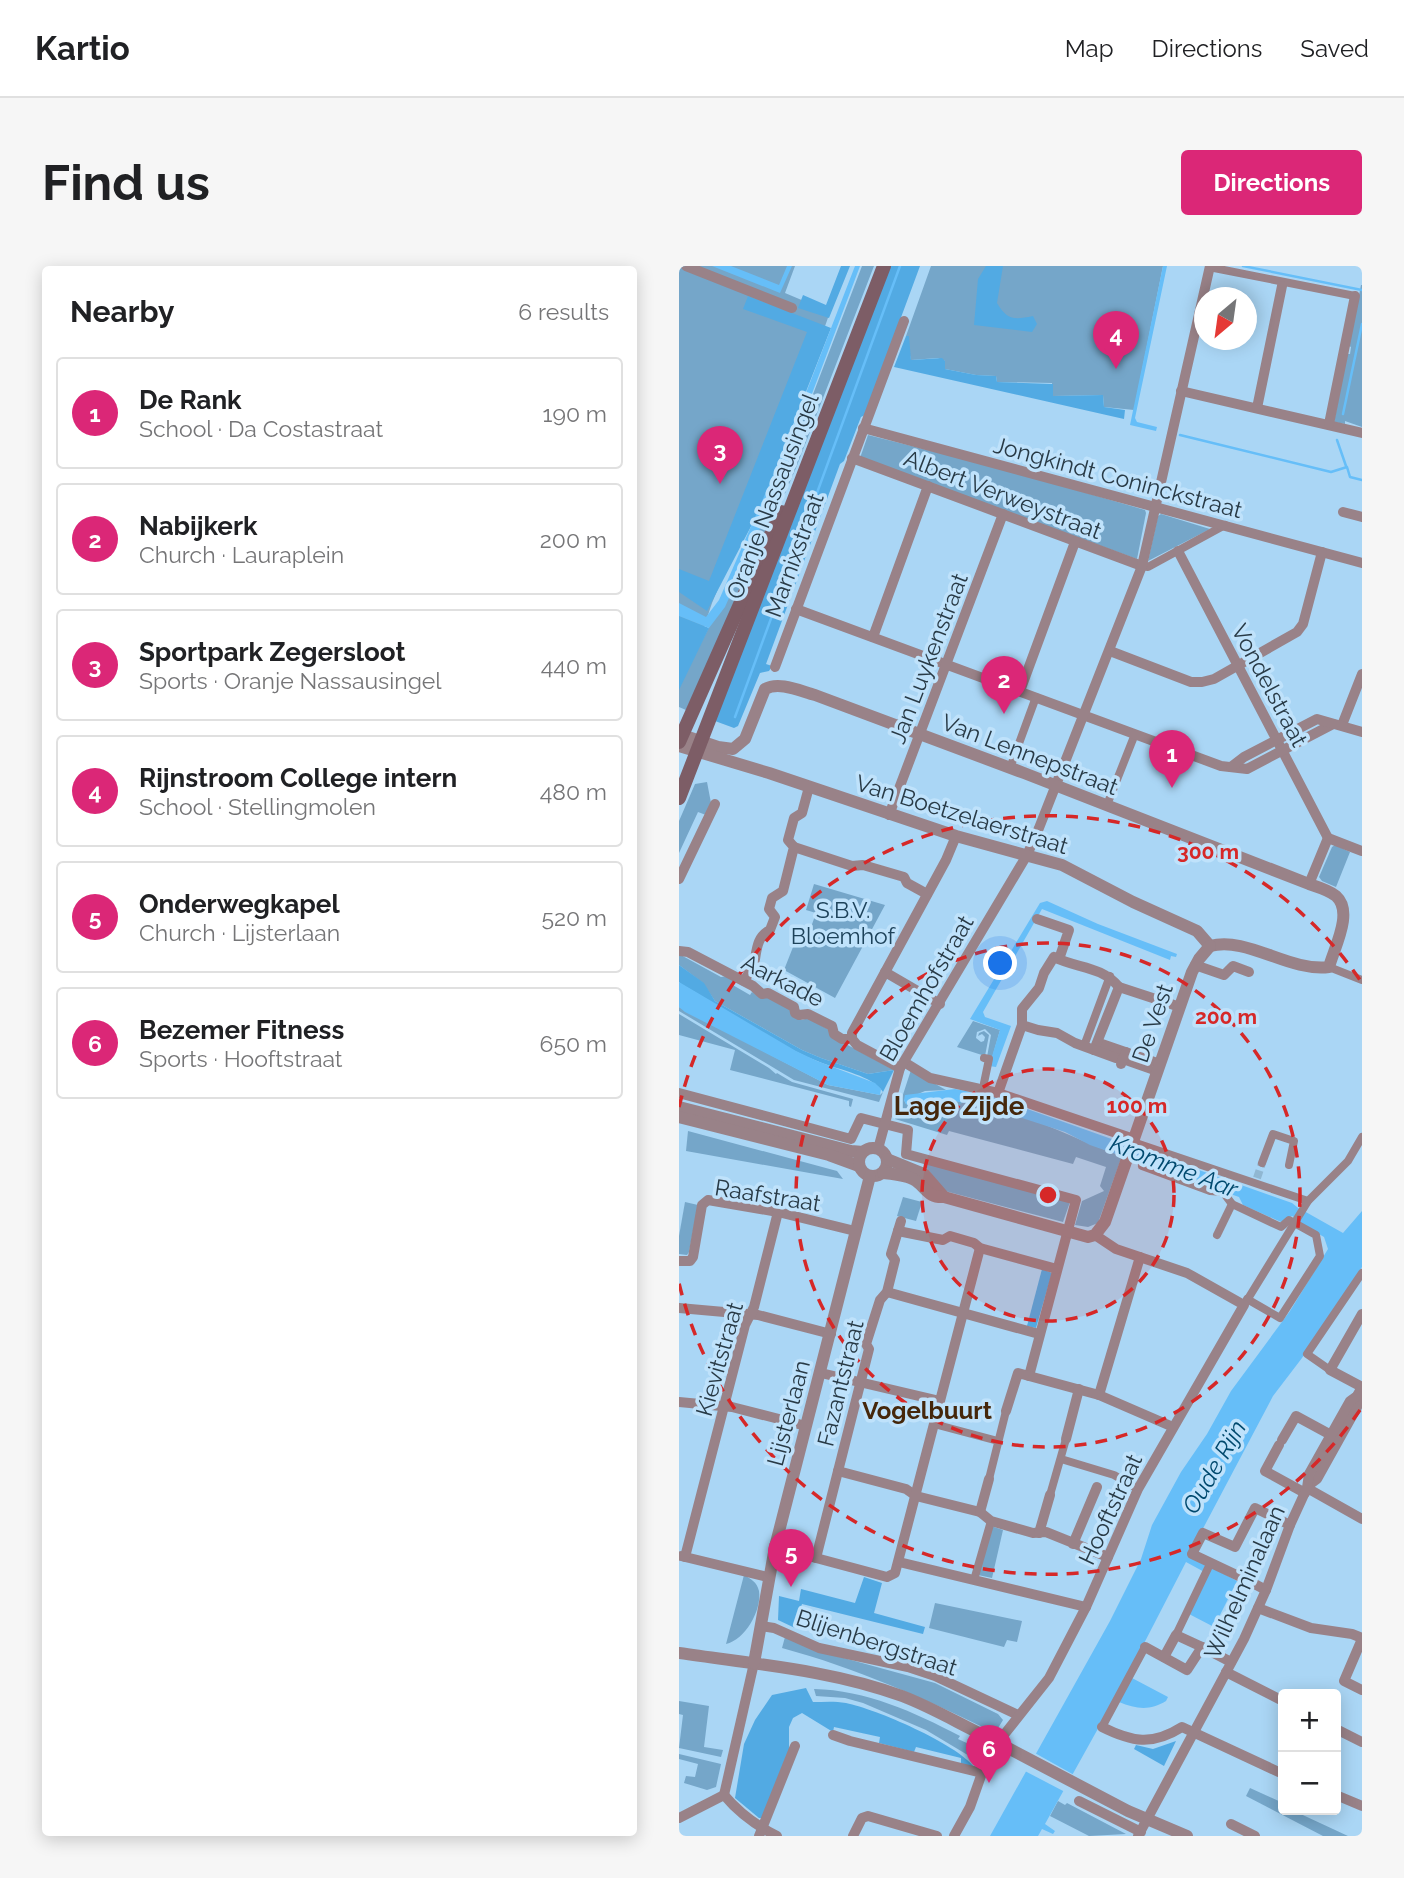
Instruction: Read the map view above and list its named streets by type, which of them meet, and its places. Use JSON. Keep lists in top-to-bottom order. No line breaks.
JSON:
{"streets":{"main road":["Oranje Nassausingel"],"street":["Jongkindt Coninckstraat","Albert Verweystraat","Marnixstraat","Jan Luykenstraat","Vondelstraat","Van Lennepstraat","Van Boetzelaerstraat","Aarkade","Bloemhofstraat","De Vest","Raafstraat","Kievitstraat","Fazantstraat","Lijsterlaan","Hooftstraat","Wilhelminalaan","Blijenbergstraat"]},"crossings":[["Jongkindt Coninckstraat","Marnixstraat"],["Jongkindt Coninckstraat","Bloemhofstraat"],["Albert Verweystraat","Marnixstraat"],["Albert Verweystraat","Jan Luykenstraat"],["Albert Verweystraat","Bloemhofstraat"],["Oranje Nassausingel","Van Boetzelaerstraat"],["Jan Luykenstraat","Van Lennepstraat"],["Jan Luykenstraat","Van Boetzelaerstraat"],["Van Lennepstraat","Bloemhofstraat"],["Van Boetzelaerstraat","Bloemhofstraat"],["Van Boetzelaerstraat","De Vest"],["Aarkade","Bloemhofstraat"],["Aarkade","De Vest"],["Aarkade","Hooftstraat"],["Bloemhofstraat","Lijsterlaan"],["Raafstraat","Kievitstraat"],["Raafstraat","Lijsterlaan"],["Lijsterlaan","Blijenbergstraat"],["Hooftstraat","Blijenbergstraat"]],"districts":["Lage Zijde","Vogelbuurt"],"water":["Kromme Aar","Oude Rijn"],"parks":["S.B.V. Bloemhof"],"north":"bottom left","page":{"header":"Kartio","nav":["Map","Directions","Saved"],"buttons":"Directions","title":"Find us","heading":["Nearby","6 results"],"pins":["4","3","2","1","5","6"],"list":[{"mark":"1","name":"De Rank","note":"School · Da Costastraat","value":"190 m"},{"mark":"2","name":"Nabijkerk","note":"Church · Lauraplein","value":"200 m"},{"mark":"3","name":"Sportpark Zegersloot","note":"Sports · Oranje Nassausingel","value":"440 m"},{"mark":"4","name":"Rijnstroom College intern","note":"School · Stellingmolen","value":"480 m"},{"mark":"5","name":"Onderwegkapel","note":"Church · Lijsterlaan","value":"520 m"},{"mark":"6","name":"Bezemer Fitness","note":"Sports · Hooftstraat","value":"650 m"}],"map_buttons":["+","−"]},"rings":["300 m","200 m","100 m"]}
